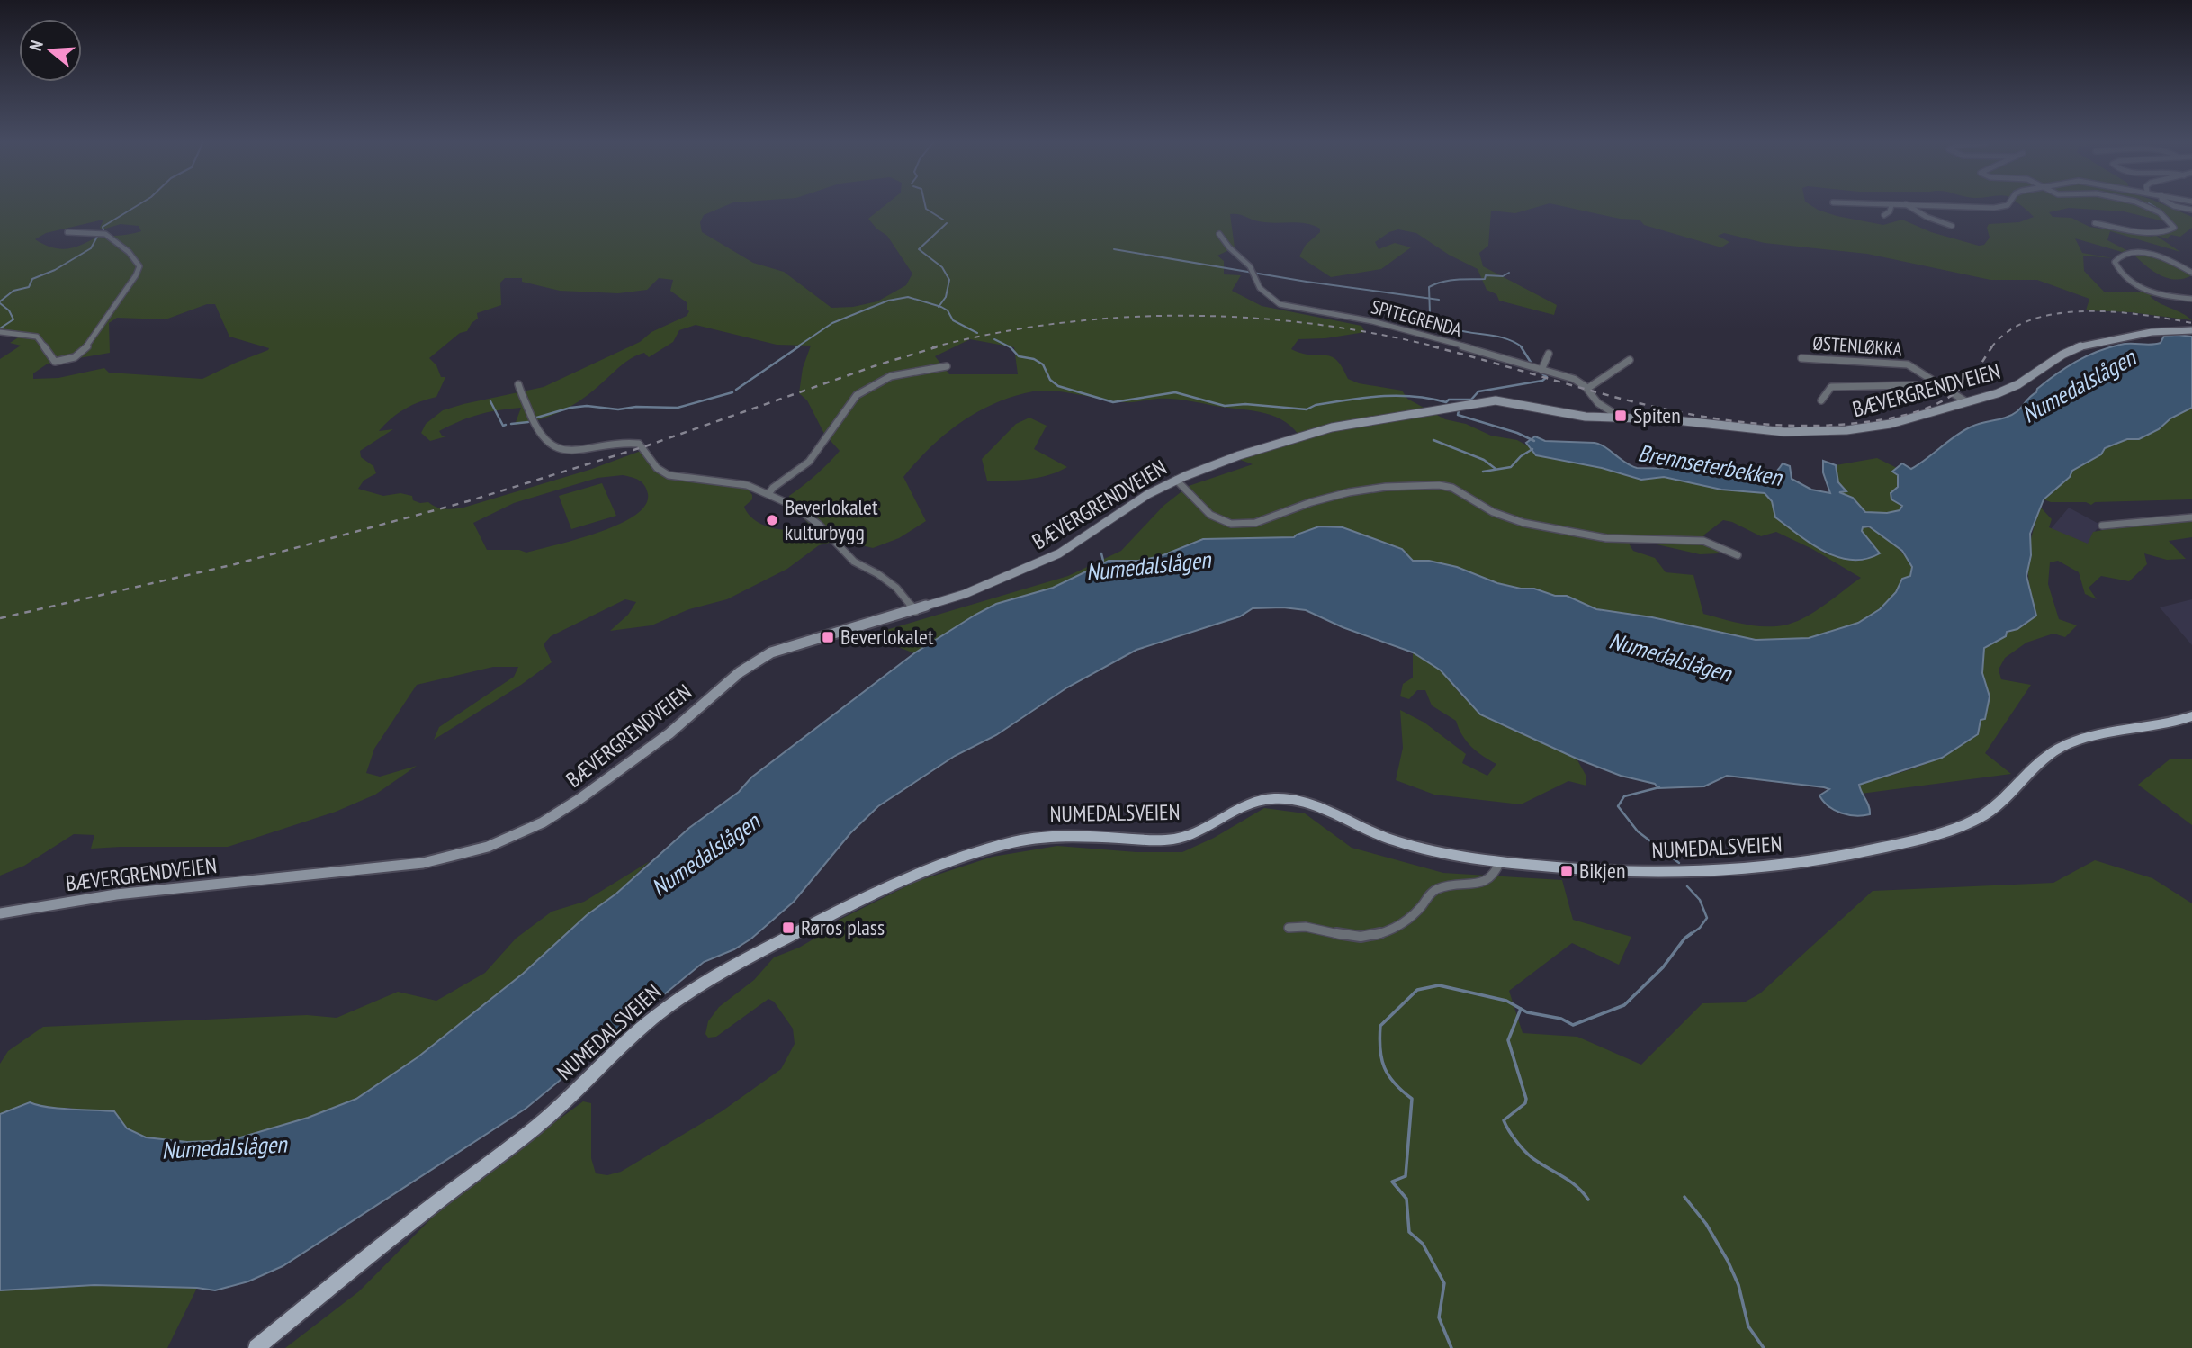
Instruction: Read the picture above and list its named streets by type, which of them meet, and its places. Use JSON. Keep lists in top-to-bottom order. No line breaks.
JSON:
{"streets":{"main road":["BÆVERGRENDVEIEN","NUMEDALSVEIEN"],"street":["SPITEGRENDA","ØSTENLØKKA"]},"crossings":[["SPITEGRENDA","BÆVERGRENDVEIEN"],["ØSTENLØKKA","BÆVERGRENDVEIEN"]],"water":["Numedalslågen","Brennseterbekken"],"places":{"transit":["Spiten","Beverlokalet","Bikjen","Røros plass"],"other":["Beverlokalet kulturbygg"]},"north":"left"}
